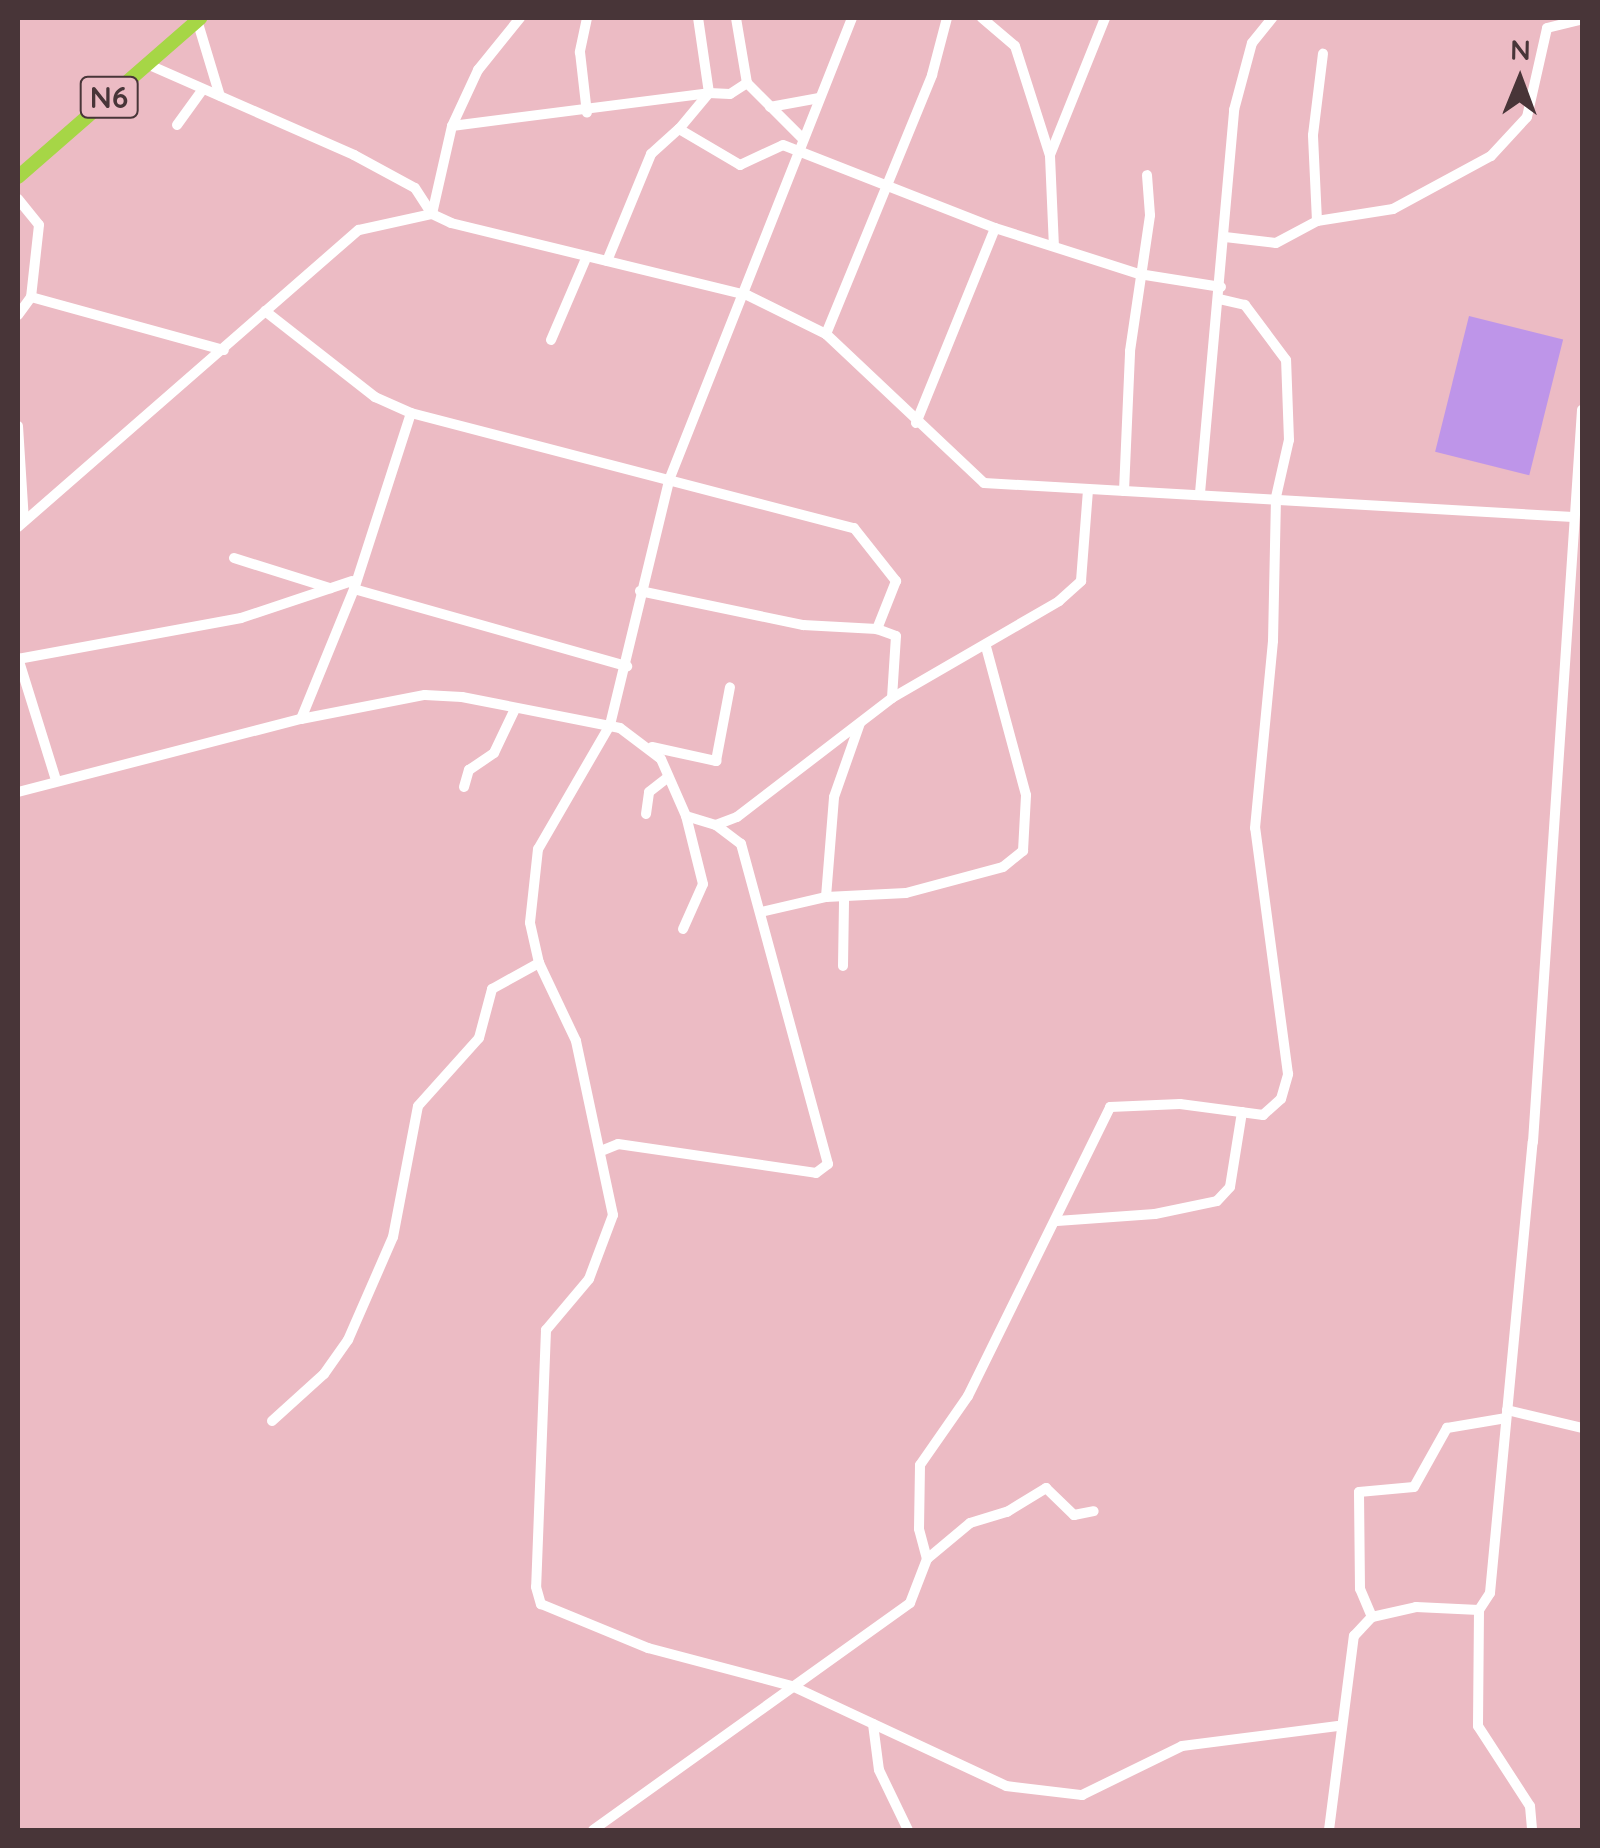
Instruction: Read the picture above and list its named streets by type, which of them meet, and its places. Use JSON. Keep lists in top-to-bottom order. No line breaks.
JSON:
{"streets":{"highway":["N6"]},"north":"top"}
